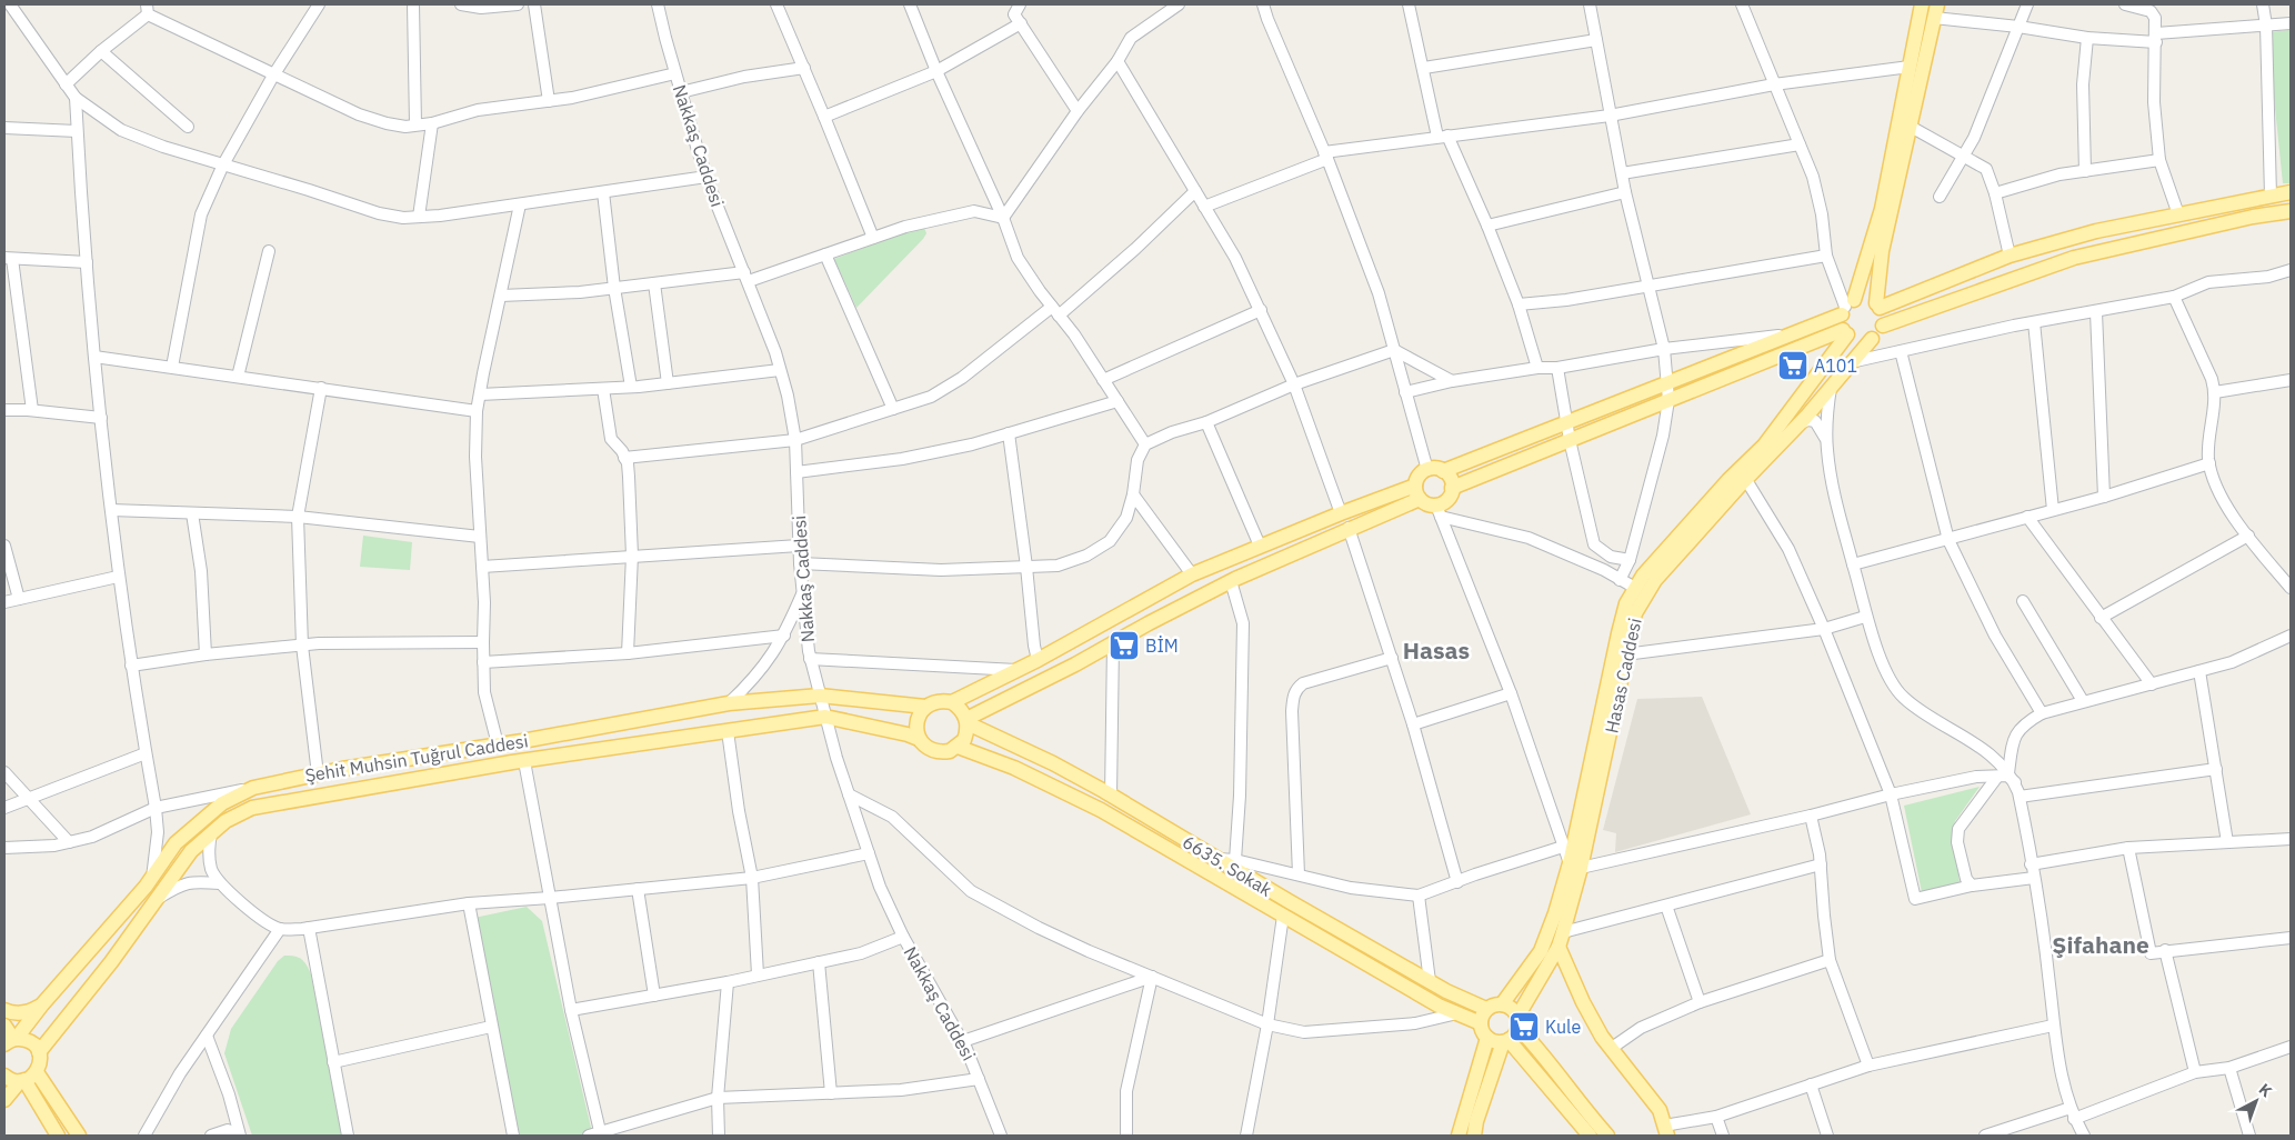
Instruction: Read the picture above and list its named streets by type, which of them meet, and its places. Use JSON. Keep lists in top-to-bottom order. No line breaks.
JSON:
{"streets":{"main road":["Hasas Caddesi","Şehit Muhsin Tuğrul Caddesi","6635. Sokak"],"street":["Nakkaş Caddesi"]},"crossings":[["Nakkaş Caddesi","Şehit Muhsin Tuğrul Caddesi"],["Hasas Caddesi","6635. Sokak"],["Şehit Muhsin Tuğrul Caddesi","6635. Sokak"]],"districts":["Hasas","Şifahane"],"places":{"supermarket":["A101","BİM","Kule"]},"north":"top right"}
